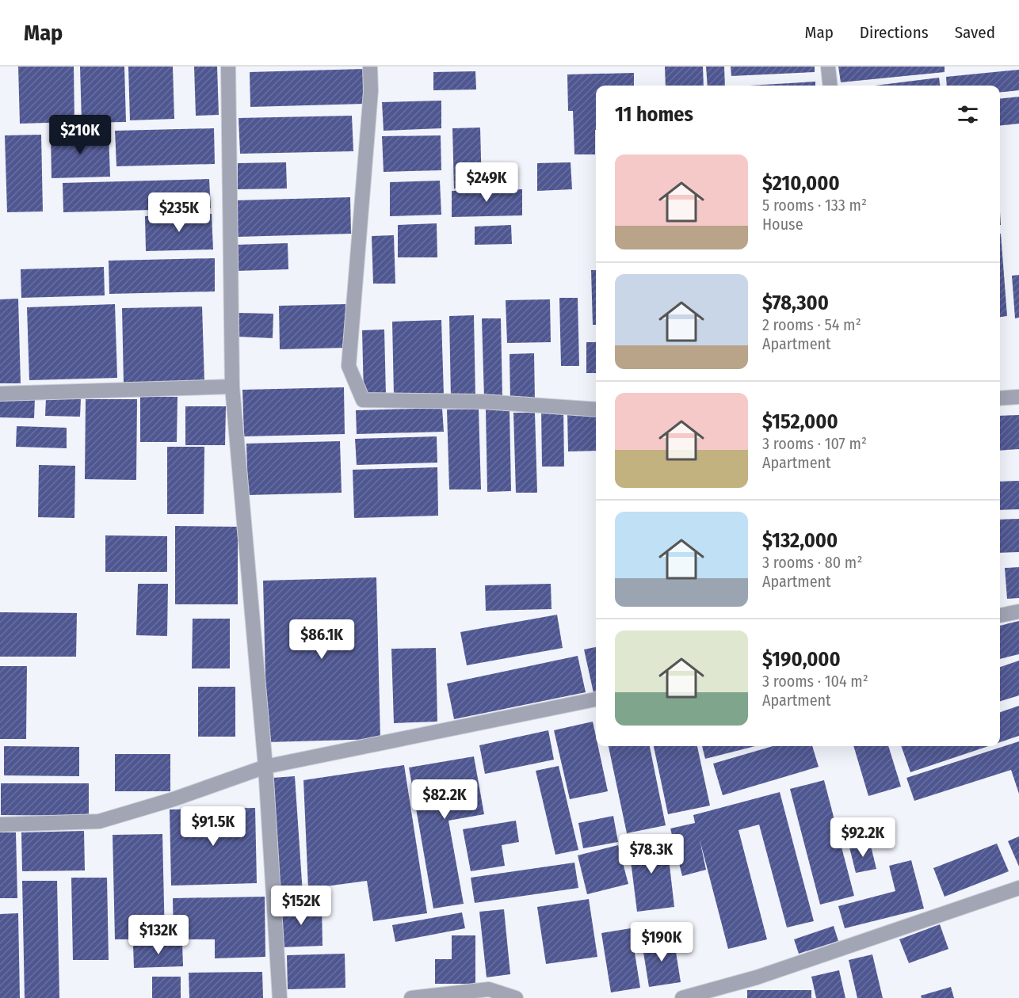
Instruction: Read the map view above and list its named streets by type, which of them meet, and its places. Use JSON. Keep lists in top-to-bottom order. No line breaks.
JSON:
{"page":{"header":"Map","nav":["Map","Directions","Saved"],"heading":"11 homes","price":["$210K","$249K","$235K","$86.1K","$82.2K","$91.5K","$92.2K","$78.3K","$152K","$132K","$190K"],"list":[{"name":"$210,000","note":"5 rooms · 133 m² · House"},{"name":"$78,300","note":"2 rooms · 54 m² · Apartment"},{"name":"$152,000","note":"3 rooms · 107 m² · Apartment"},{"name":"$132,000","note":"3 rooms · 80 m² · Apartment"},{"name":"$190,000","note":"3 rooms · 104 m² · Apartment"}]}}
